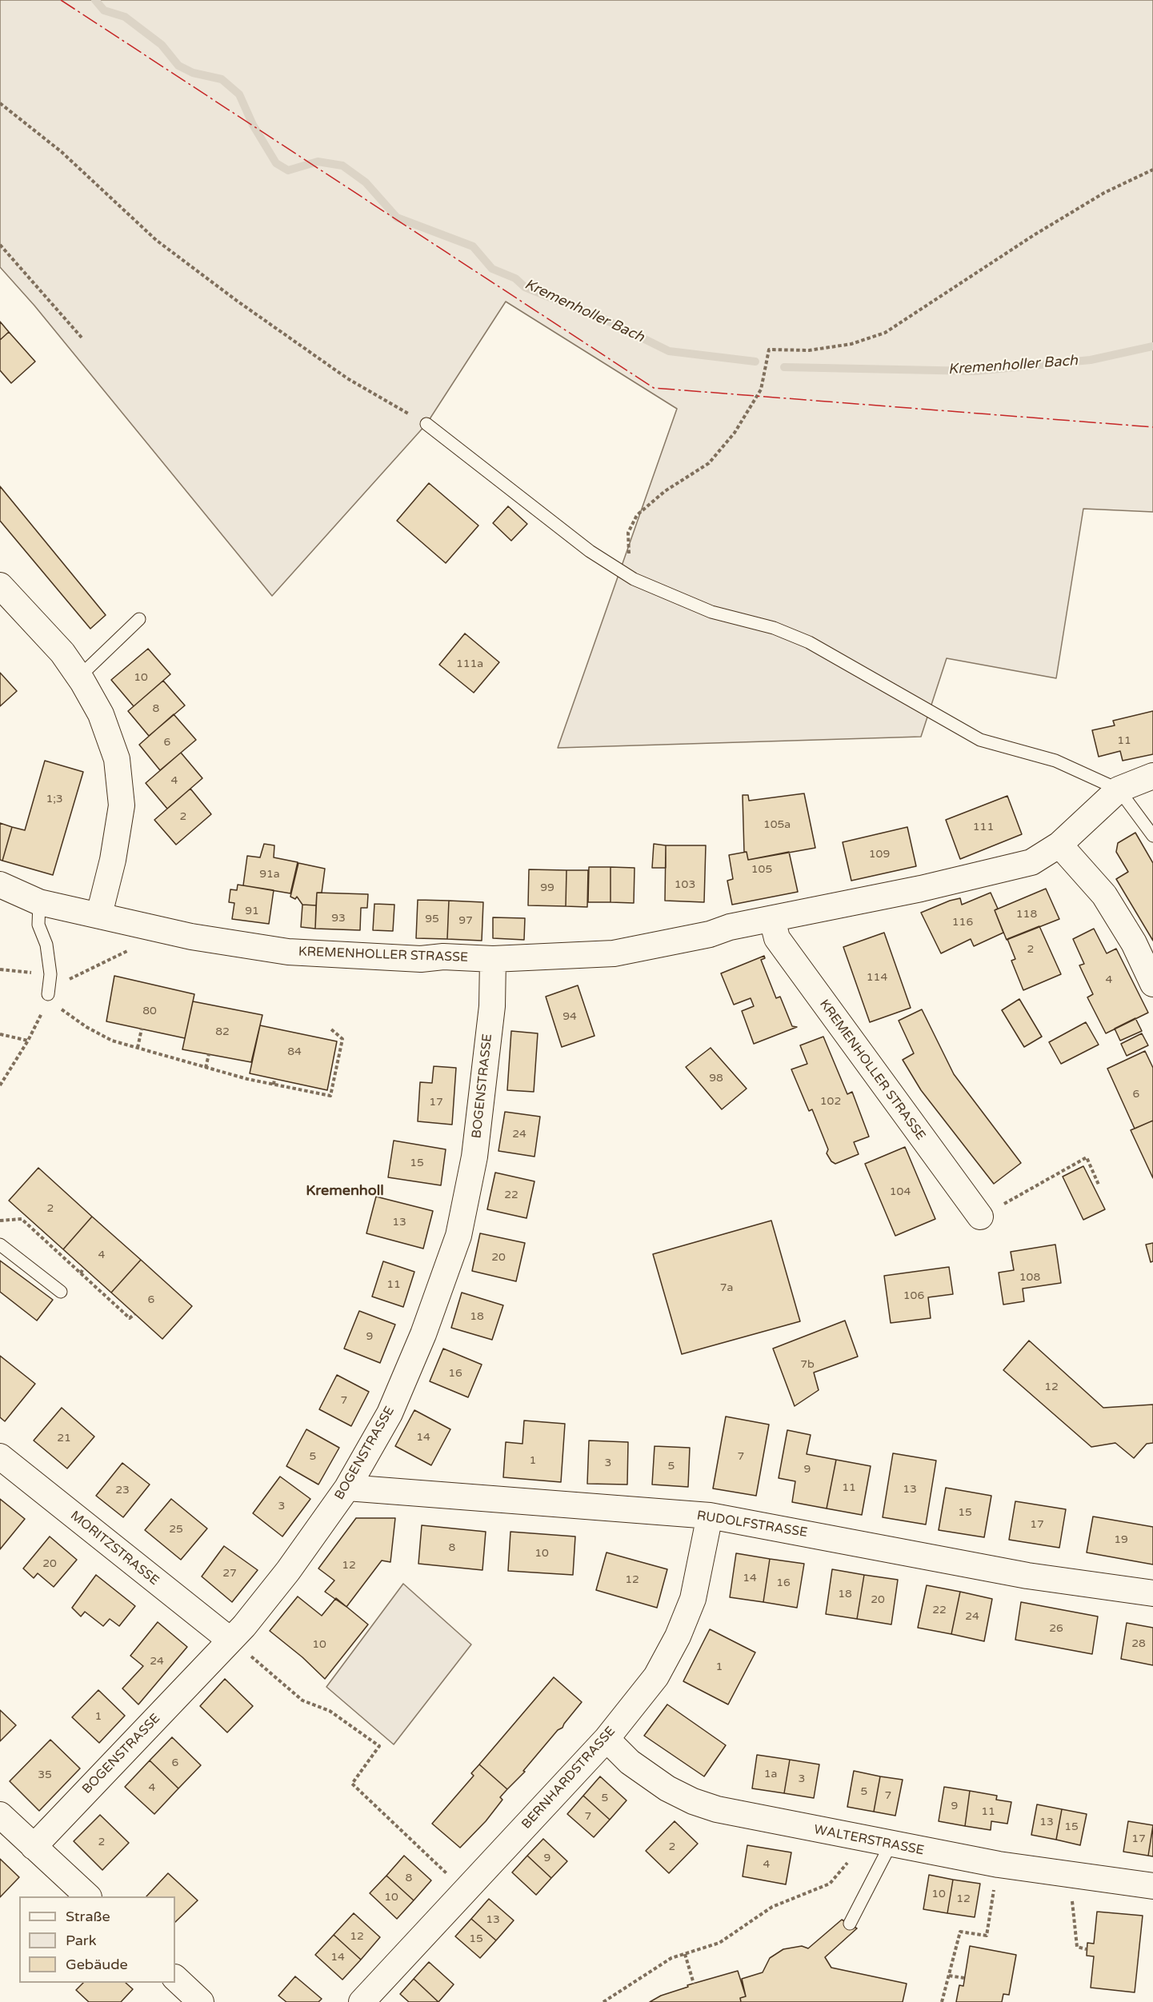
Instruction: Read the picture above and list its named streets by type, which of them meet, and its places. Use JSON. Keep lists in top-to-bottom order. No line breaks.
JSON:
{"streets":{"street":["KREMENHOLLER STRASSE","BOGENSTRASSE","RUDOLFSTRASSE","MORITZSTRASSE","BERNHARDSTRASSE","WALTERSTRASSE"]},"crossings":[["KREMENHOLLER STRASSE","BOGENSTRASSE"],["BOGENSTRASSE","RUDOLFSTRASSE"],["BOGENSTRASSE","MORITZSTRASSE"],["RUDOLFSTRASSE","BERNHARDSTRASSE"],["BERNHARDSTRASSE","WALTERSTRASSE"]],"districts":["Kremenholl"],"water":["Kremenholler Bach"],"house_numbers":["111a","10","8","11","6","4","1;3","2","105a","111","109","105","91a","103","99","91","118","93","95","97","116","2","114","4","80","94","82","84","98","6","102","17","24","15","104","22","2","13","4","20","108","11","7a","106","6","18","9","7b","16","12","7","14","21","5","7","1","3","5","9","11","13","23","3","15","17","25","19","8","10","20","12","27","14","12","16","18","20","22","24","26","28","10","24","1","1","6","1a","35","3","4","5","7","5","9","11","7","13","15","17","2","2","9","4","8","10","10","12","13","12","15","14"],"legend":["Straße","Park","Gebäude"]}
